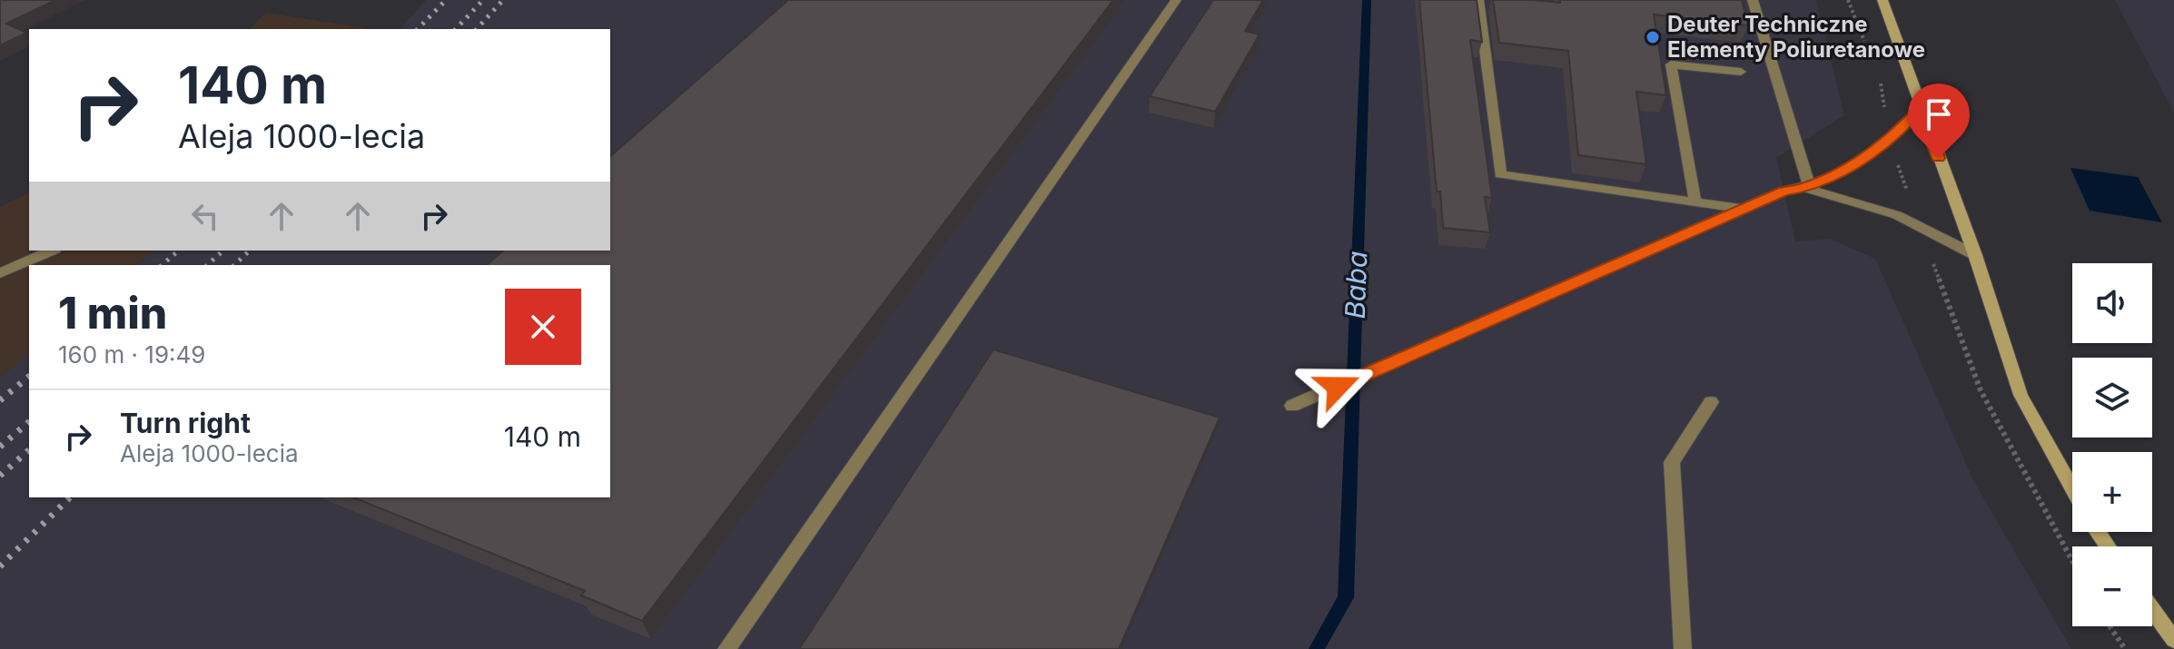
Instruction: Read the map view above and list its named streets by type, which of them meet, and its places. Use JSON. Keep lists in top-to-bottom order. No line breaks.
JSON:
{"water":["Baba"],"places":["Deuter Techniczne Elementy Poliuretanowe"],"page":{"turn":["140 m","Aleja 1000-lecia"],"map_buttons":["+","−"],"heading":["1 min","160 m · 19:49"],"list":[{"name":"Turn right","note":"Aleja 1000-lecia","value":"140 m"}]}}
